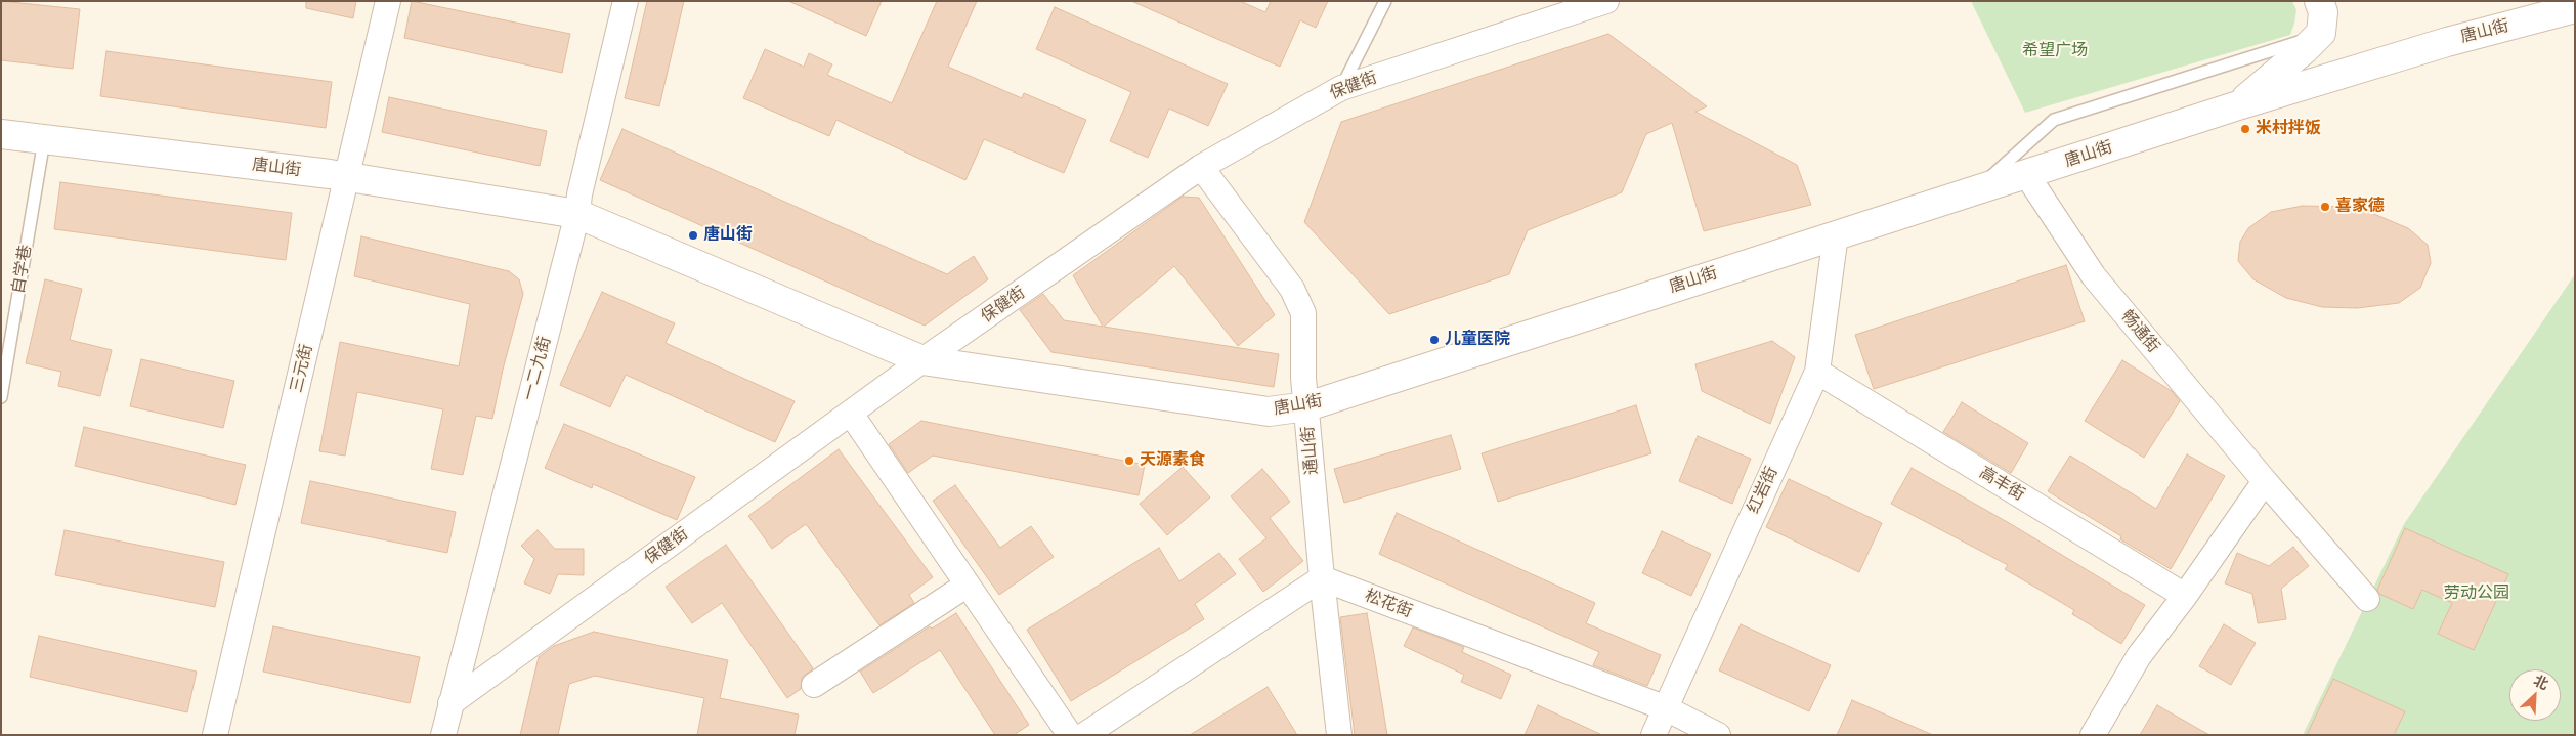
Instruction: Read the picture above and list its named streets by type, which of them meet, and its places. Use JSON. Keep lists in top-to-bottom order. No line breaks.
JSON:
{"streets":{"main road":["唐山街"],"street":["保健街","畅通街","三元街","一二九街","通山街","高丰街","红岩街","松花街"],"lane":["自学巷"]},"crossings":[["唐山街","保健街"],["唐山街","自学巷"],["唐山街","畅通街"],["唐山街","三元街"],["唐山街","一二九街"],["唐山街","通山街"],["唐山街","红岩街"],["保健街","一二九街"],["保健街","通山街"],["通山街","松花街"],["高丰街","红岩街"],["红岩街","松花街"]],"parks":["希望广场","劳动公园"],"places":["米村拌饭","喜家德","唐山街","儿童医院","天源素食"],"north":"top right"}
